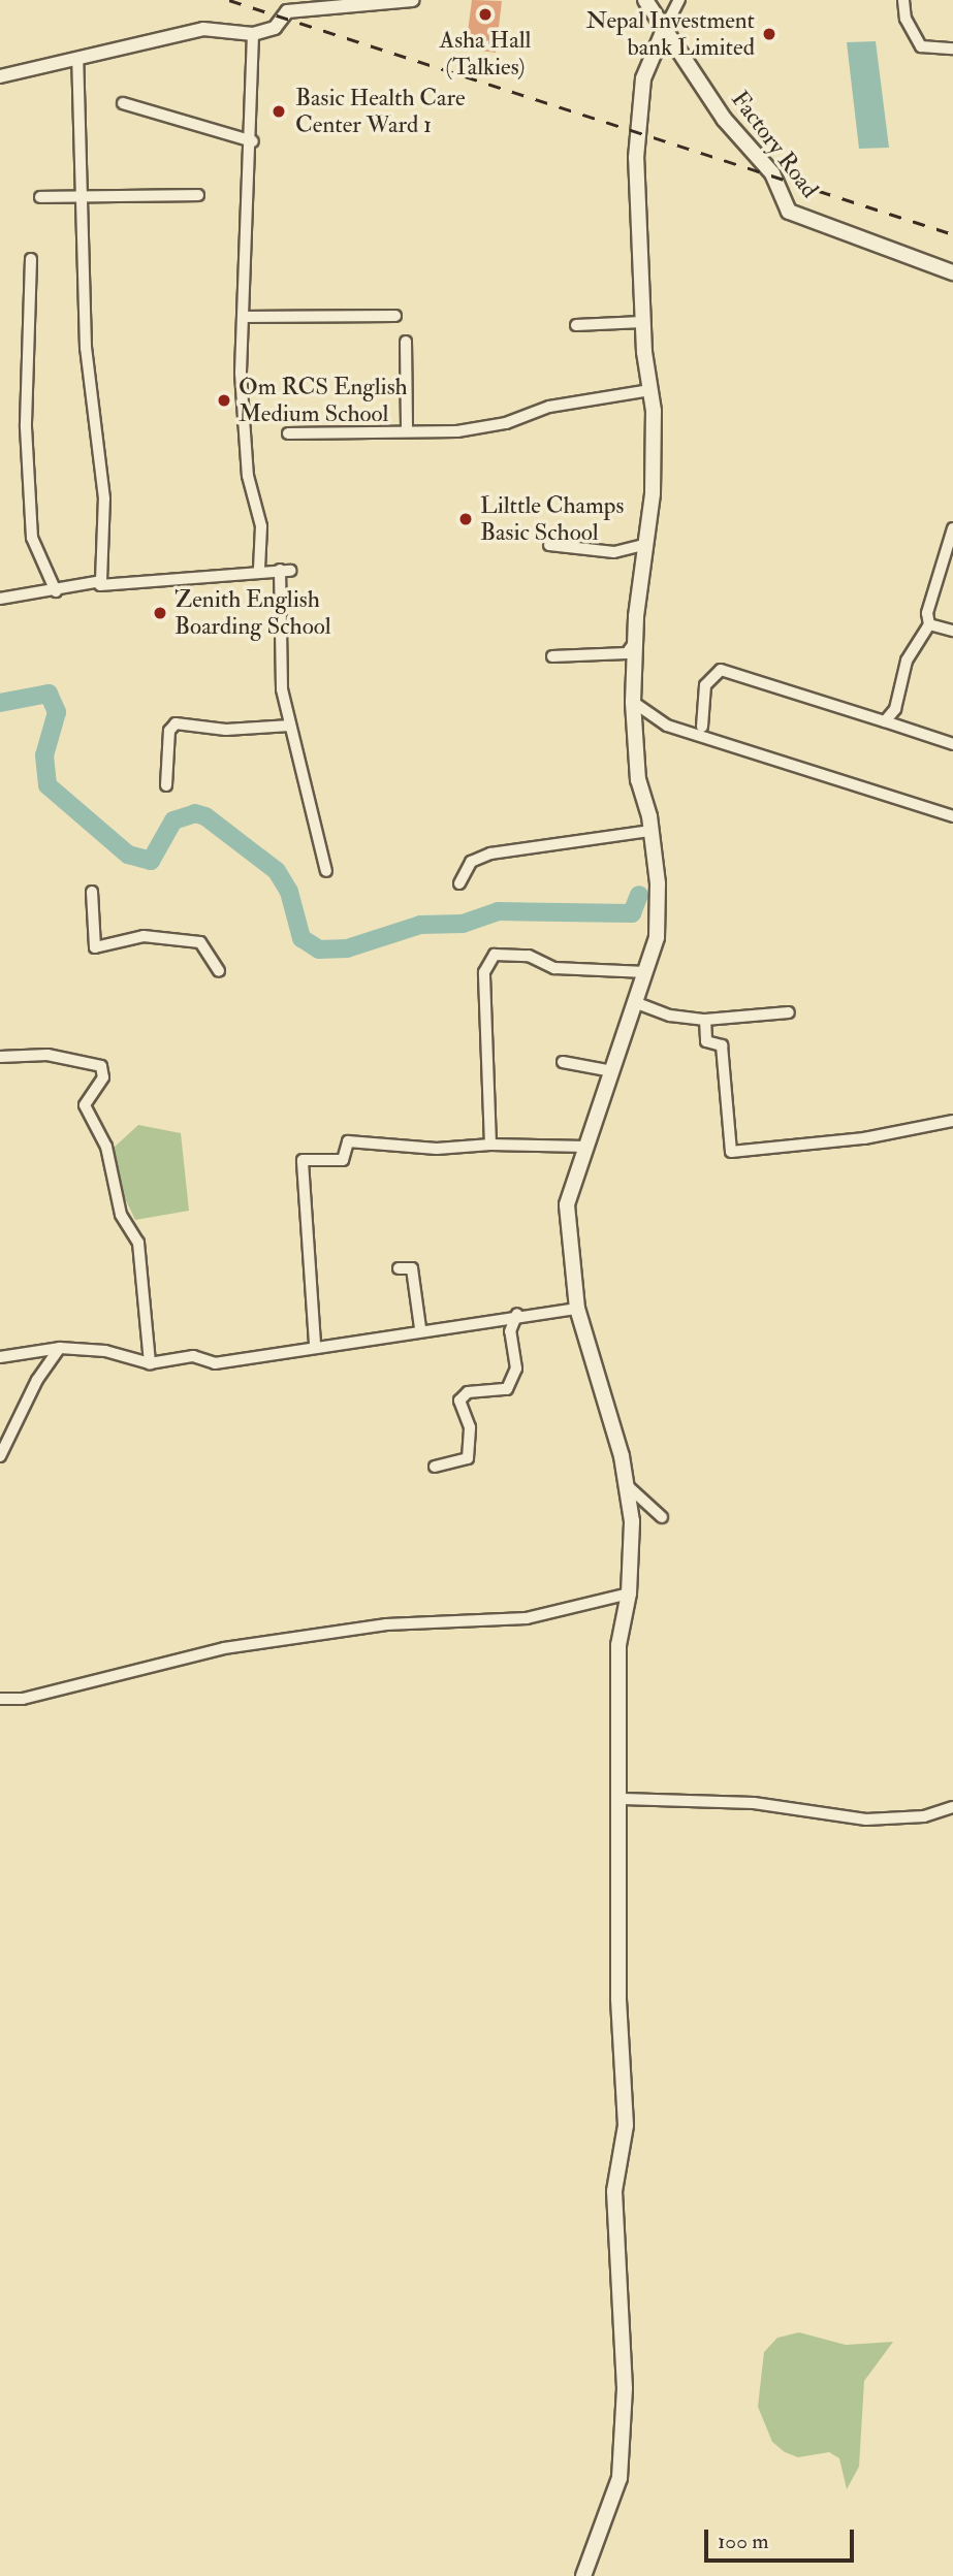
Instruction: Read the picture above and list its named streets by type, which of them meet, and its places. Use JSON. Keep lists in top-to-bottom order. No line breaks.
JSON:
{"streets":{"main road":["Factory Road"]},"places":["Asha Hall (Talkies)","Nepal Investment bank Limited","Basic Health Care Center Ward 1","Om RCS English Medium School","Lilttle Champs Basic School","Zenith English Boarding School"],"scale_bar":"100 m"}
